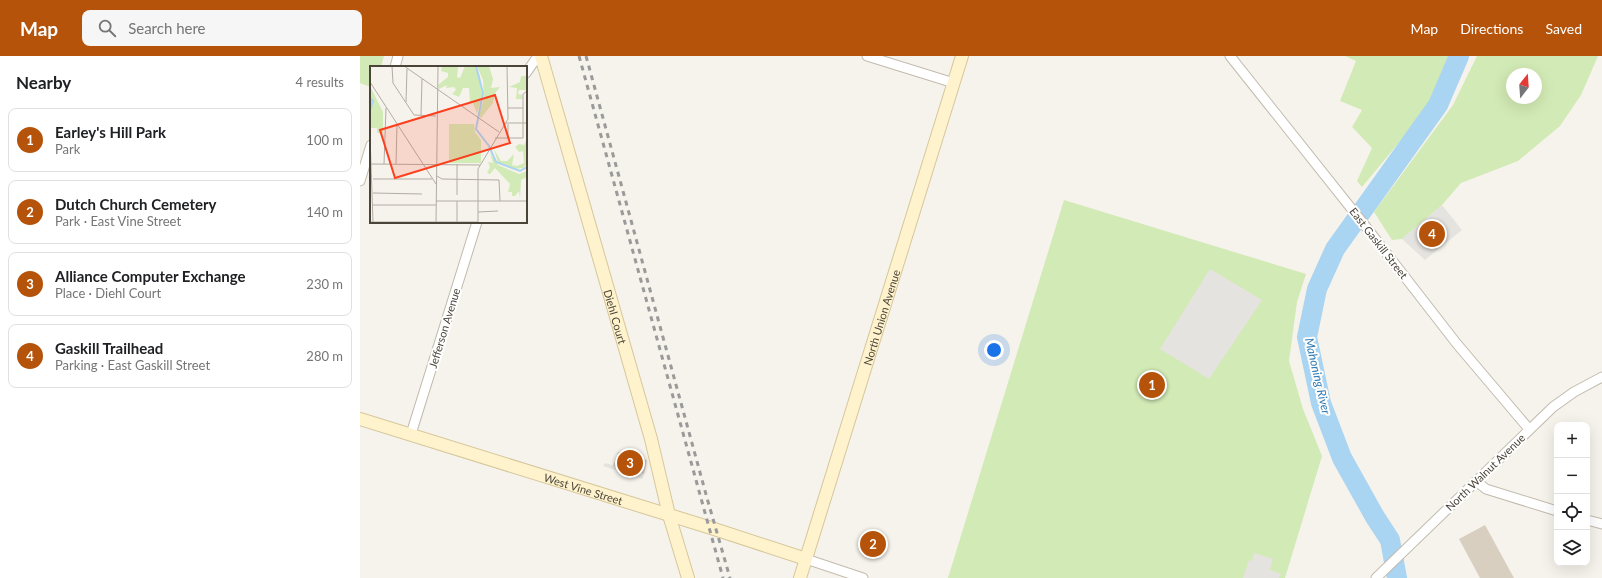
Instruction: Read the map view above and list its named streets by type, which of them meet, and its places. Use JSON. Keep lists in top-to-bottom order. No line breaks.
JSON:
{"streets":{"main road":["Diehl Court","North Union Avenue","West Vine Street"],"street":["East Gaskill Street","Jefferson Avenue","North Walnut Avenue"]},"crossings":[["East Gaskill Street","North Walnut Avenue"],["Diehl Court","West Vine Street"],["North Union Avenue","West Vine Street"],["Jefferson Avenue","West Vine Street"]],"water":["Mahoning River"],"north":"top","page":{"header":"Map","search":"Search here","nav":["Map","Directions","Saved"],"heading":["Nearby","4 results"],"list":[{"mark":"1","name":"Earley's Hill Park","note":"Park","value":"100 m"},{"mark":"2","name":"Dutch Church Cemetery","note":"Park · East Vine Street","value":"140 m"},{"mark":"3","name":"Alliance Computer Exchange","note":"Place · Diehl Court","value":"230 m"},{"mark":"4","name":"Gaskill Trailhead","note":"Parking · East Gaskill Street","value":"280 m"}],"pins":["4","1","3","2"],"map_buttons":["+","−"]}}
